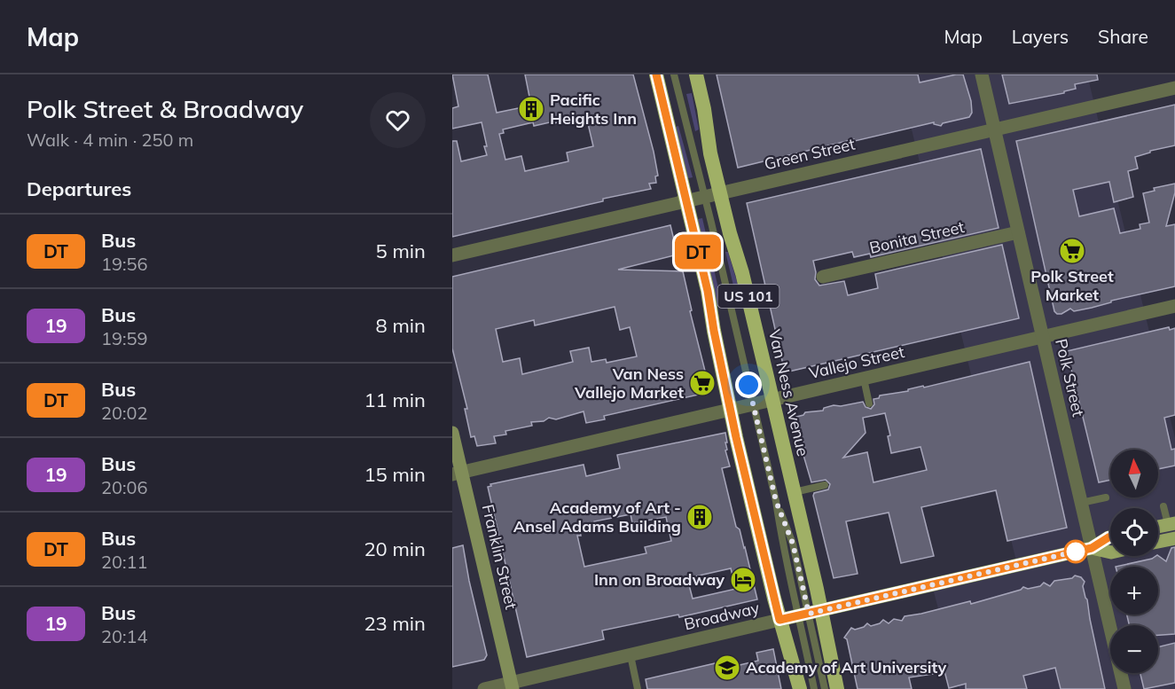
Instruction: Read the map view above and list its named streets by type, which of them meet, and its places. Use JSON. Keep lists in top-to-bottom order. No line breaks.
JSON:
{"streets":{"highway":["US 101","Van Ness Avenue"],"main road":["Franklin Street","Broadway"],"street":["Green Street","Bonita Street","Vallejo Street","Polk Street"]},"crossings":[["Green Street","US 101"],["Green Street","Polk Street"],["Green Street","Van Ness Avenue"],["Bonita Street","Polk Street"],["US 101","Vallejo Street"],["US 101","Broadway"],["Vallejo Street","Polk Street"],["Vallejo Street","Van Ness Avenue"],["Vallejo Street","Franklin Street"],["Polk Street","Broadway"],["Van Ness Avenue","Broadway"],["Franklin Street","Broadway"]],"places":{"building":["Pacific Heights Inn","Academy of Art - Ansel Adams Building"],"supermarket":["Polk Street Market","Van Ness Vallejo Market"],"hotel":["Inn on Broadway"],"school or university":["Academy of Art University"]},"lines":["bus line DT"],"north":"top","page":{"header":"Map","nav":["Map","Layers","Share"],"heading":[["Polk Street & Broadway","Walk · 4 min · 250 m"],"Departures"],"on_map":"DT","list":[{"mark":"DT","name":"Bus","note":"19:56","value":"5 min"},{"mark":"19","name":"Bus","note":"19:59","value":"8 min"},{"mark":"DT","name":"Bus","note":"20:02","value":"11 min"},{"mark":"19","name":"Bus","note":"20:06","value":"15 min"},{"mark":"DT","name":"Bus","note":"20:11","value":"20 min"},{"mark":"19","name":"Bus","note":"20:14","value":"23 min"}],"map_buttons":["+","−"]}}
